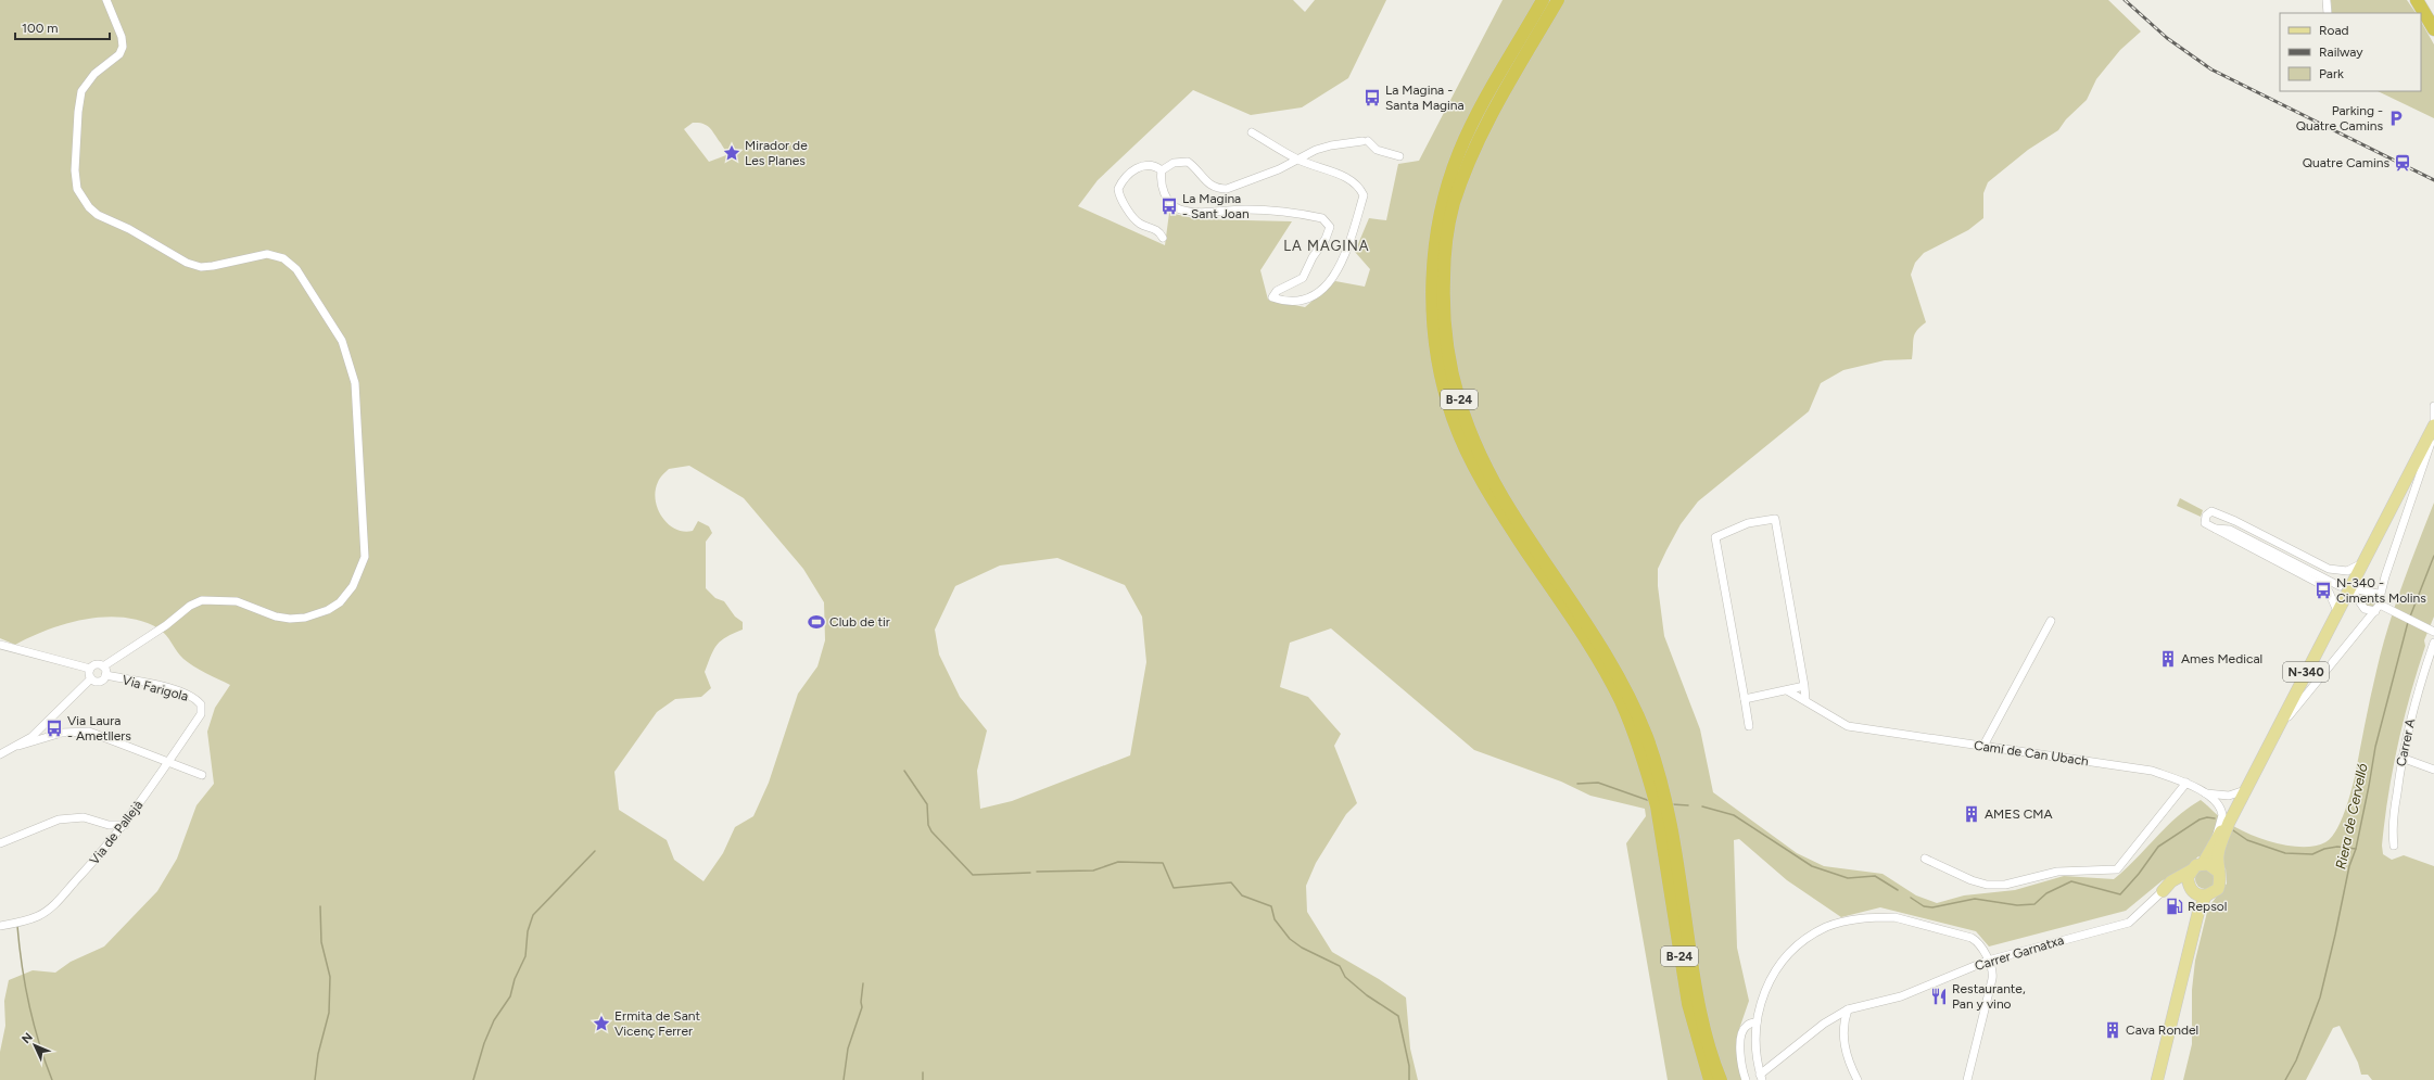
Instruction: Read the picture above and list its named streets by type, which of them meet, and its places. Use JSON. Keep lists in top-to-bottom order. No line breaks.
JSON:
{"streets":{"highway":["B-24"],"main road":["N-340"],"street":["Via Farigola","Carrer A","Camí de Can Ubach","Via de Pallejà","Carrer Garnatxa"]},"crossings":[["N-340","Camí de Can Ubach"],["Via Farigola","Via de Pallejà"]],"districts":["LA MAGINA"],"water":["Riera de Cervelló"],"places":{"bus stop":["La Magina - Santa Magina","La Magina - Sant Joan","N-340 - Ciments Molins","Via Laura - Ametllers"],"parking":["Parking - Quatre Camins"],"place":["Mirador de Les Planes","Ermita de Sant Vicenç Ferrer"],"station":["Quatre Camins"],"sports":["Club de tir"],"building":["Ames Medical","AMES CMA","Cava Rondel"],"fuel station":["Repsol"],"restaurant":["Restaurante, Pan y vino"]},"legend":["Road","Railway","Park"],"scale_bar":"100 m","north":"top left"}
